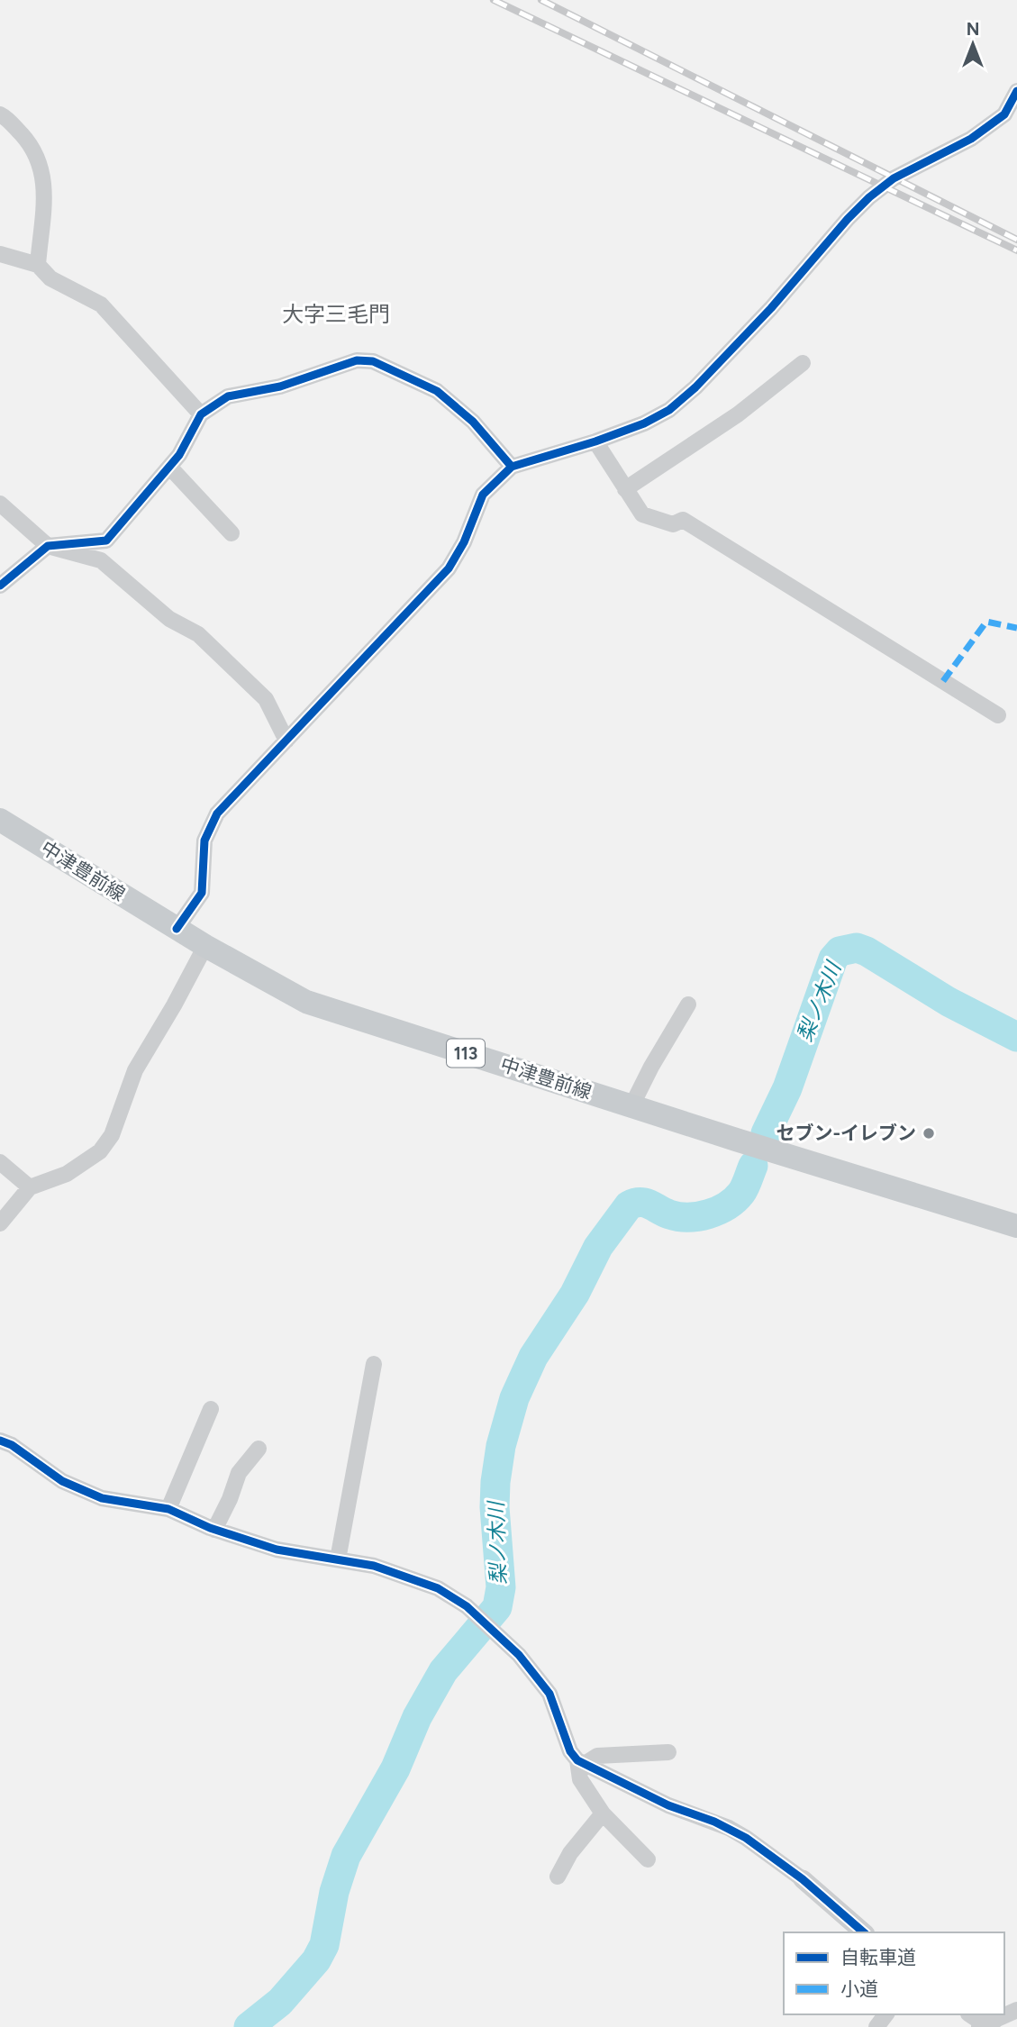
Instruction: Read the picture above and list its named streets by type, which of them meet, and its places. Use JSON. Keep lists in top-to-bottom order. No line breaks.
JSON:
{"streets":{"main road":["中津豊前線","113"]},"districts":["大字三毛門"],"water":["梨ノ木川"],"places":["セブン-イレブン"],"legend":["自転車道","小道"],"north":"top"}
